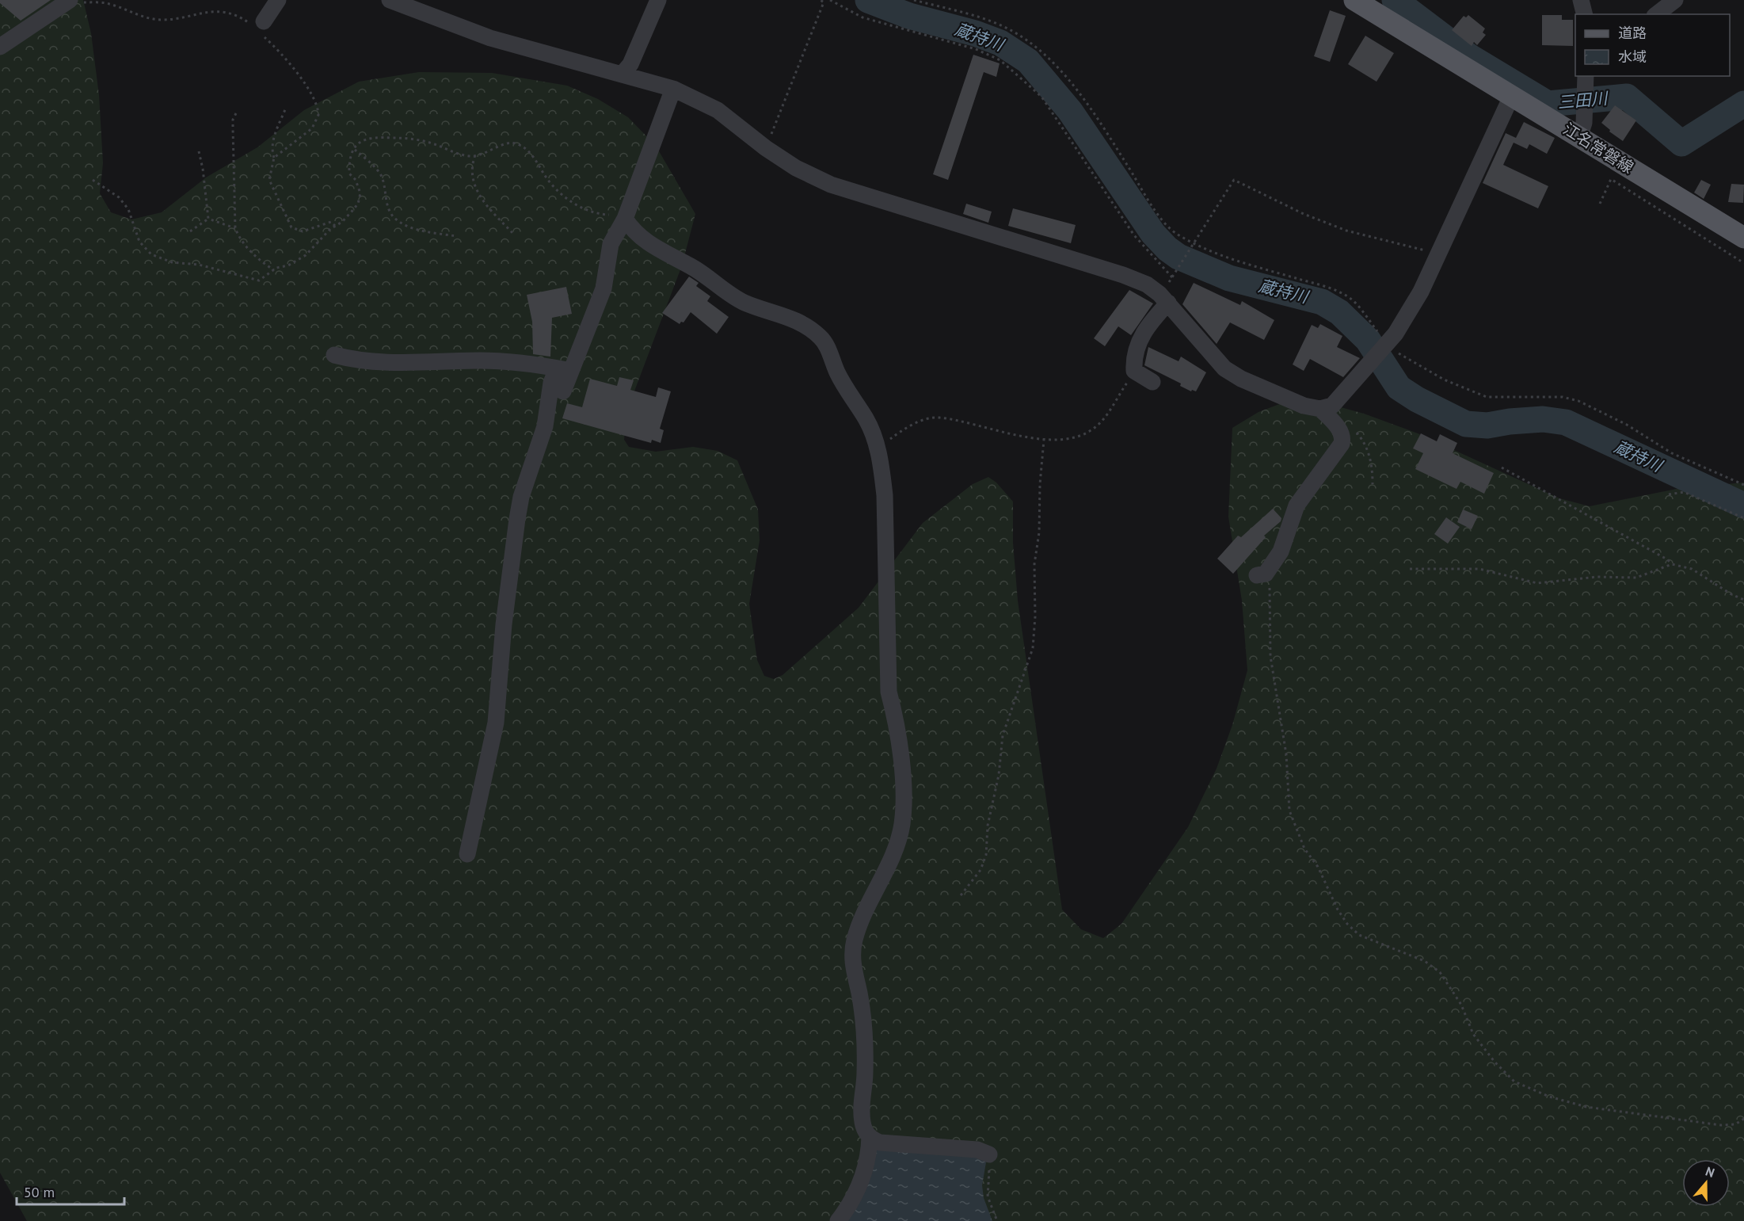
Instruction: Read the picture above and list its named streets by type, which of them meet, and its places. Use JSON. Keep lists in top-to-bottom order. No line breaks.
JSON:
{"streets":{"main road":["江名常磐線"]},"water":["蔵持川","三田川"],"legend":["道路","水域"],"scale_bar":"50 m","north":"top"}
